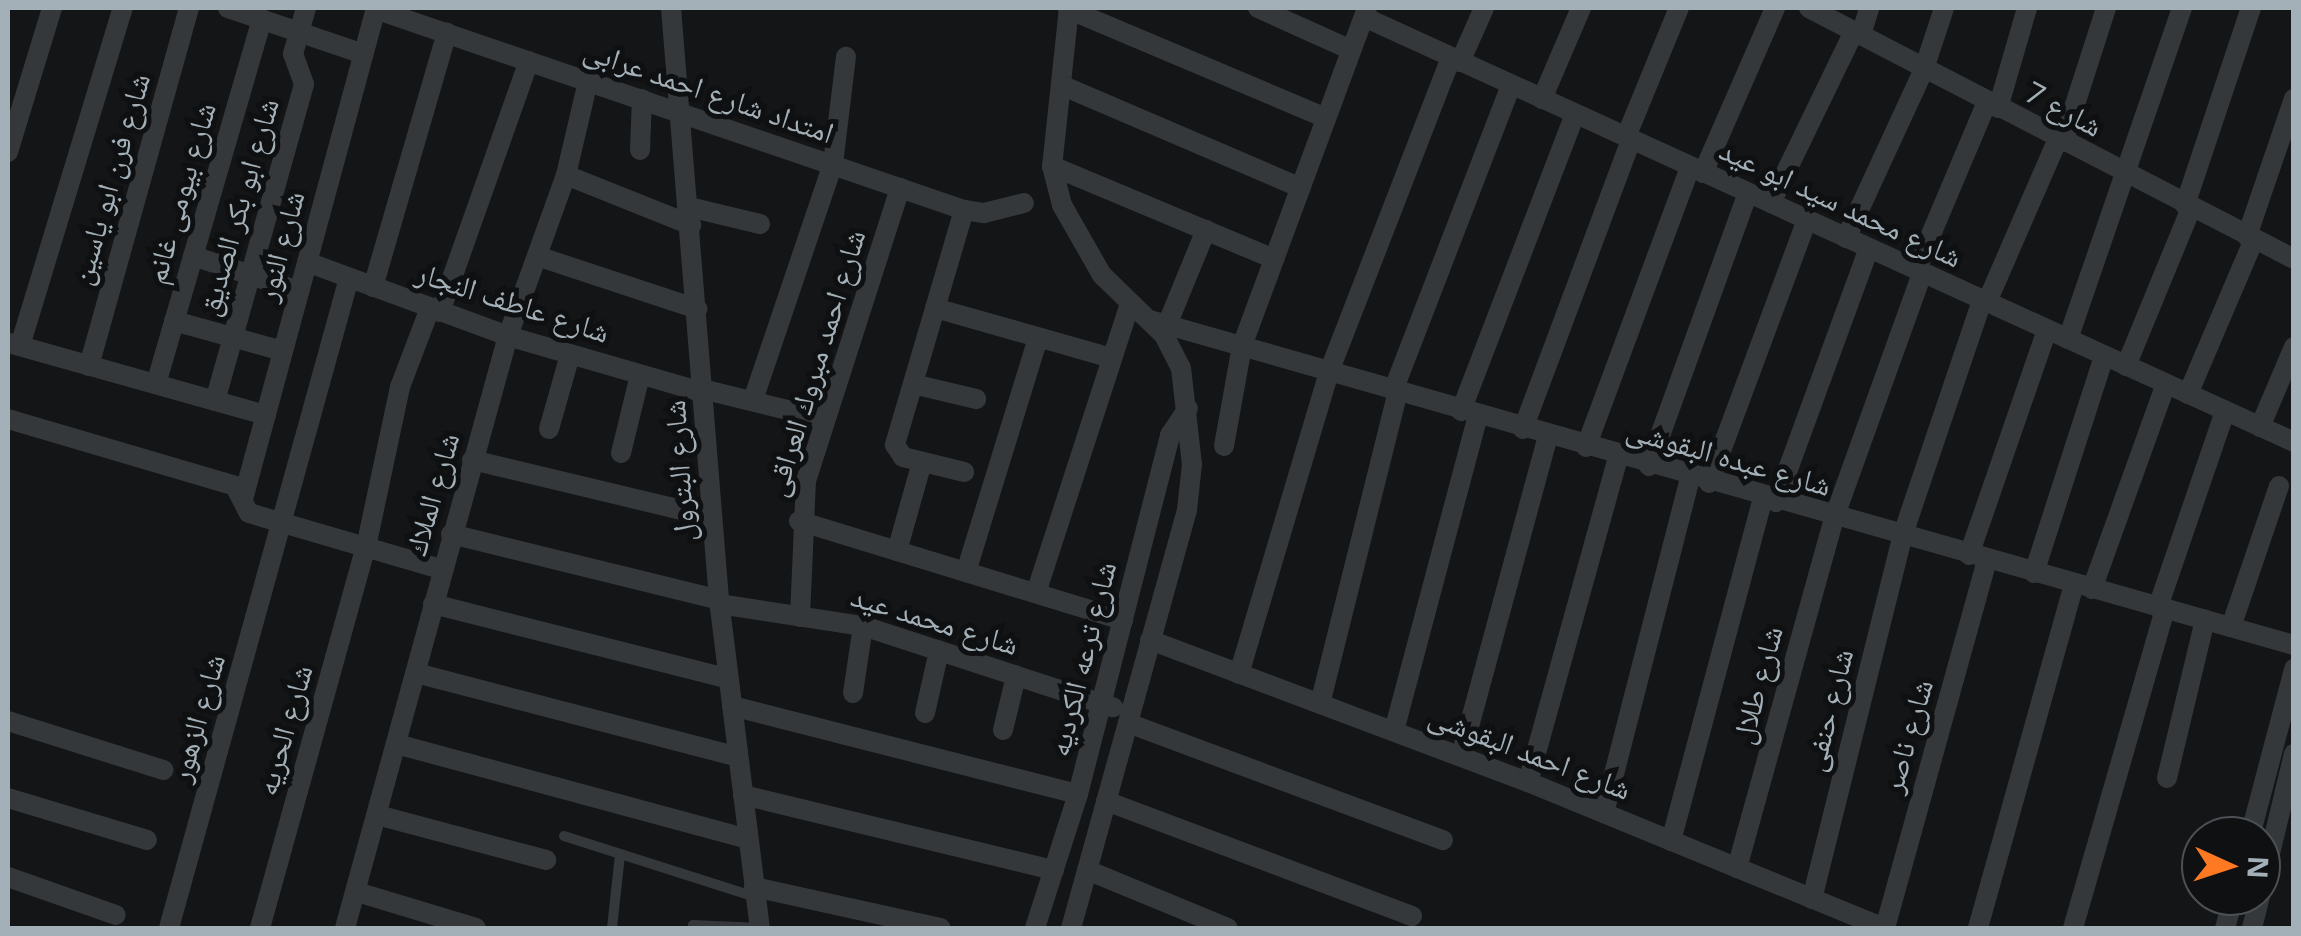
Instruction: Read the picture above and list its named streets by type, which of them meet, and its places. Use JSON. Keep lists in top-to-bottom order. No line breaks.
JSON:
{"streets":{"street":["امتداد شارع احمد عرابى","شارع 7","شارع فرن ابو ياسين","شارع بيومى غانم","شارع محمد سيد ابو عيد","شارع ابو بكر الصديق","شارع النور","شارع عاطف النجار","شارع احمد مبروك العراقى","شارع عبده البقوشى","شارع البترول","شارع الملاك","شارع محمد عيد","شارع ترعه الكرديه","شارع طلال","شارع حنفى","شارع الزهور","شارع الحريه","شارع ناصر","شارع احمد البقوشى"]},"crossings":[["امتداد شارع احمد عرابى","شارع النور"],["امتداد شارع احمد عرابى","شارع احمد مبروك العراقى"],["امتداد شارع احمد عرابى","شارع البترول"],["امتداد شارع احمد عرابى","شارع الملاك"],["شارع 7","شارع حنفى"],["شارع محمد سيد ابو عيد","شارع طلال"],["شارع محمد سيد ابو عيد","شارع حنفى"],["شارع محمد سيد ابو عيد","شارع ناصر"],["شارع النور","شارع عاطف النجار"],["شارع عاطف النجار","شارع احمد مبروك العراقى"],["شارع عاطف النجار","شارع البترول"],["شارع عاطف النجار","شارع الملاك"],["شارع عاطف النجار","شارع الزهور"],["شارع عاطف النجار","شارع الحريه"],["شارع احمد مبروك العراقى","شارع محمد عيد"],["شارع عبده البقوشى","شارع ترعه الكرديه"],["شارع عبده البقوشى","شارع طلال"],["شارع عبده البقوشى","شارع حنفى"],["شارع عبده البقوشى","شارع ناصر"],["شارع البترول","شارع محمد عيد"],["شارع الملاك","شارع محمد عيد"],["شارع محمد عيد","شارع ترعه الكرديه"],["شارع ترعه الكرديه","شارع احمد البقوشى"],["شارع طلال","شارع احمد البقوشى"],["شارع حنفى","شارع احمد البقوشى"],["شارع ناصر","شارع احمد البقوشى"]],"north":"right"}
